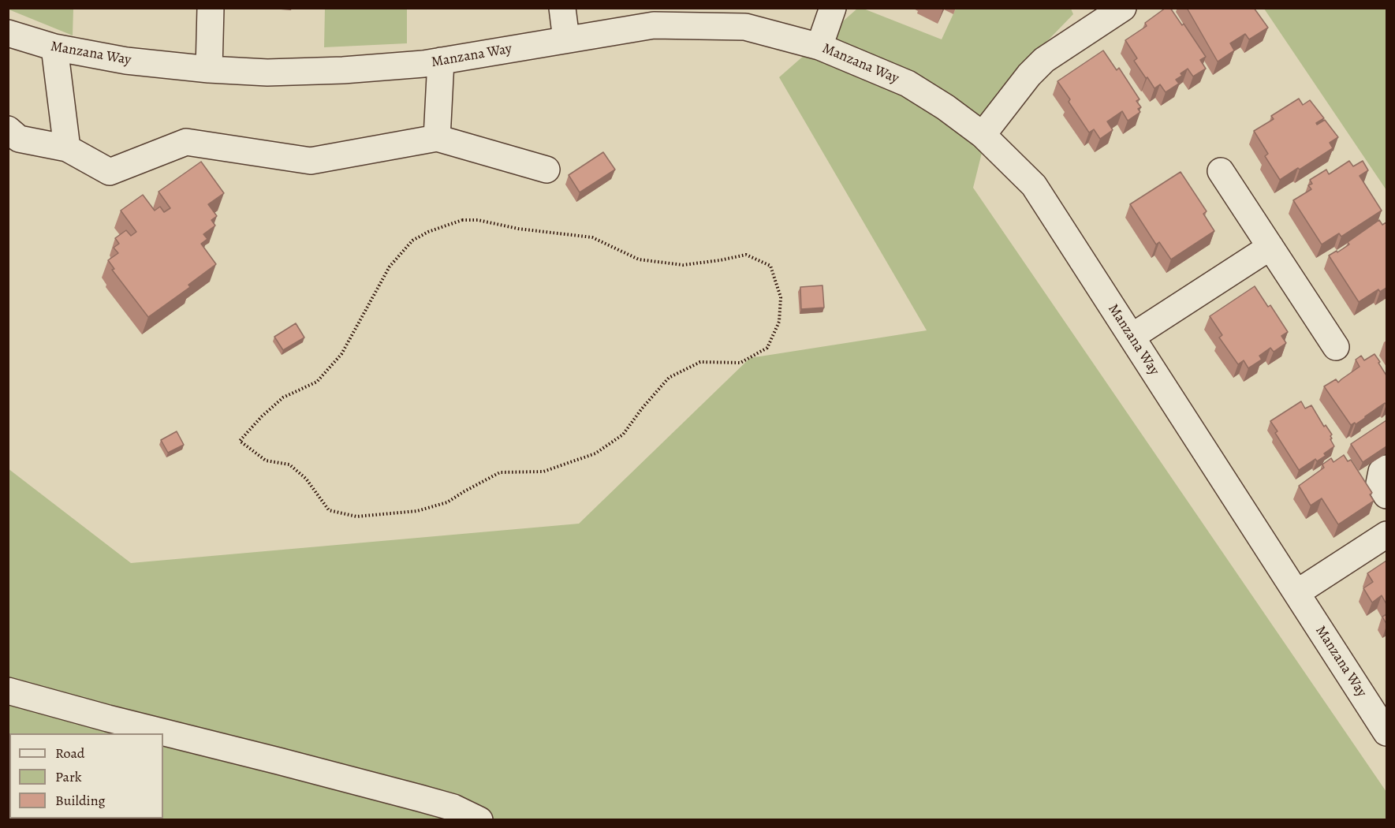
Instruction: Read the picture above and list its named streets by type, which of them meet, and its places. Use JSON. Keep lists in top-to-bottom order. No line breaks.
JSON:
{"streets":{"street":["Manzana Way"]},"legend":["Road","Park","Building"]}
